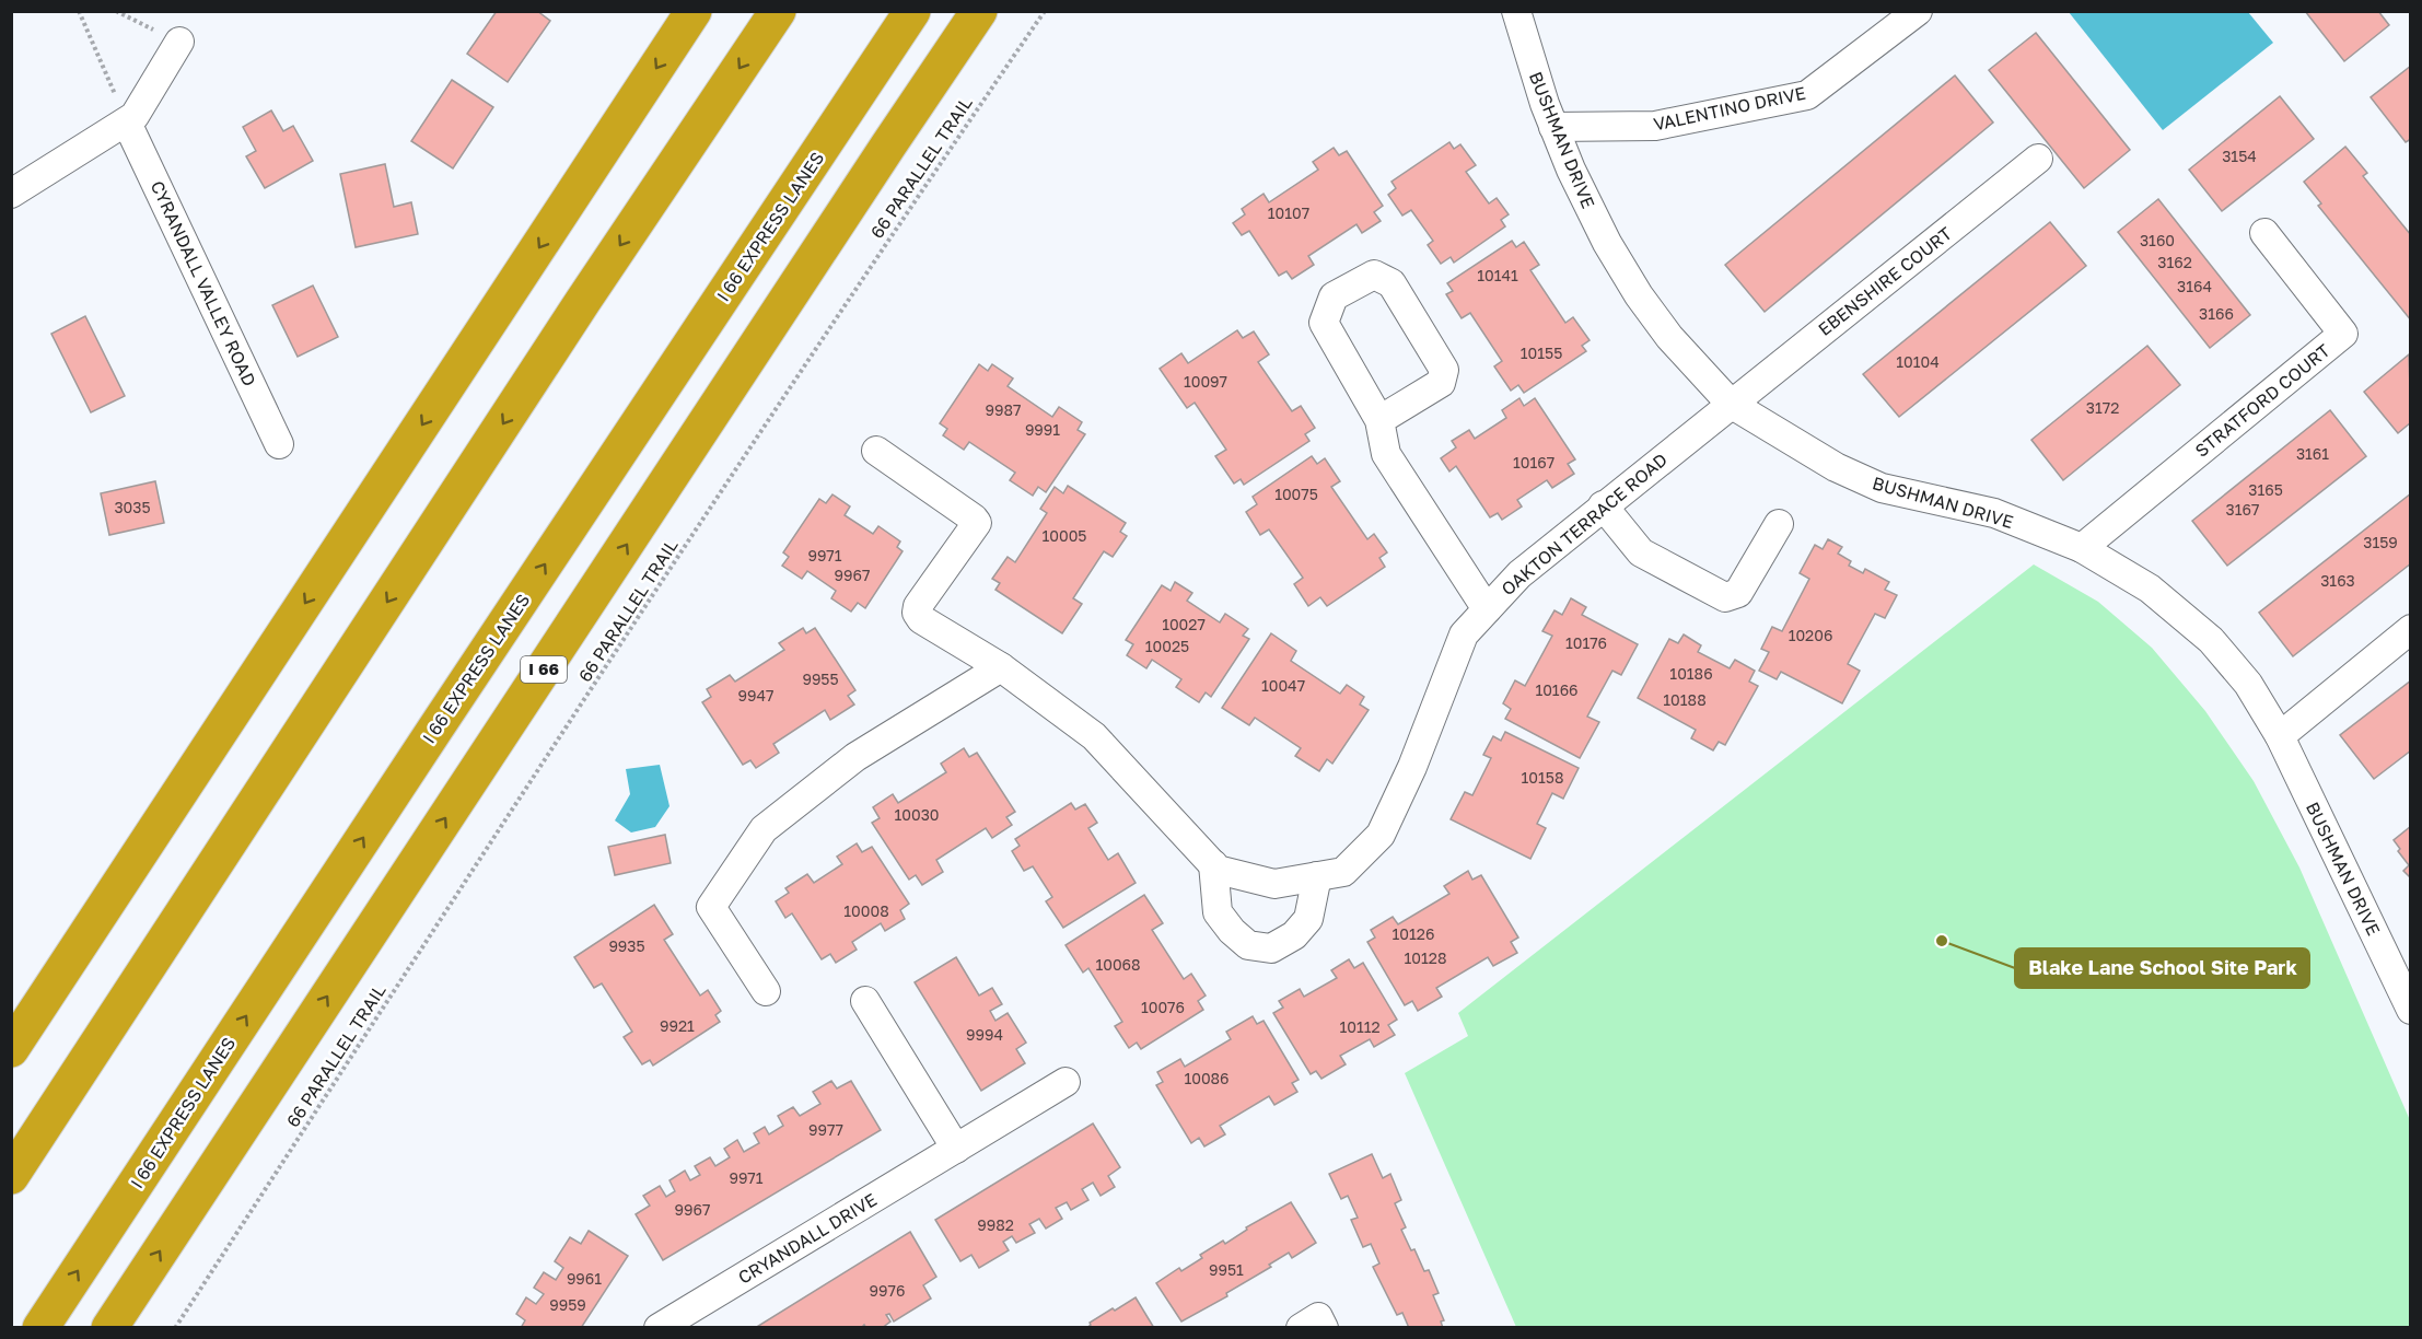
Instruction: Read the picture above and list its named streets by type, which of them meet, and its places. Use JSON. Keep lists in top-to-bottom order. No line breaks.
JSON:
{"streets":{"highway":["I 66 EXPRESS LANES","I 66"],"street":["VALENTINO DRIVE","BUSHMAN DRIVE","EBENSHIRE COURT","CYRANDALL VALLEY ROAD","STRATFORD COURT","OAKTON TERRACE ROAD","CRYANDALL DRIVE"],"path":["66 PARALLEL TRAIL"]},"crossings":[["VALENTINO DRIVE","BUSHMAN DRIVE"],["BUSHMAN DRIVE","EBENSHIRE COURT"],["BUSHMAN DRIVE","STRATFORD COURT"],["BUSHMAN DRIVE","OAKTON TERRACE ROAD"],["EBENSHIRE COURT","OAKTON TERRACE ROAD"]],"places":["Blake Lane School Site Park"],"house_numbers":["3154","10107","3160","3162","10141","3164","3166","10155","10104","10097","3172","9987","9991","3161","10167","3165","10075","3035","3167","10005","3159","9971","9967","3163","10027","10206","10176","10025","10186","9955","10047","10166","9947","10188","10158","10030","10008","10126","9935","10128","10068","10076","9921","10112","9994","10086","9977","9971","9967","9982","9951","9961","9976","9959"]}
